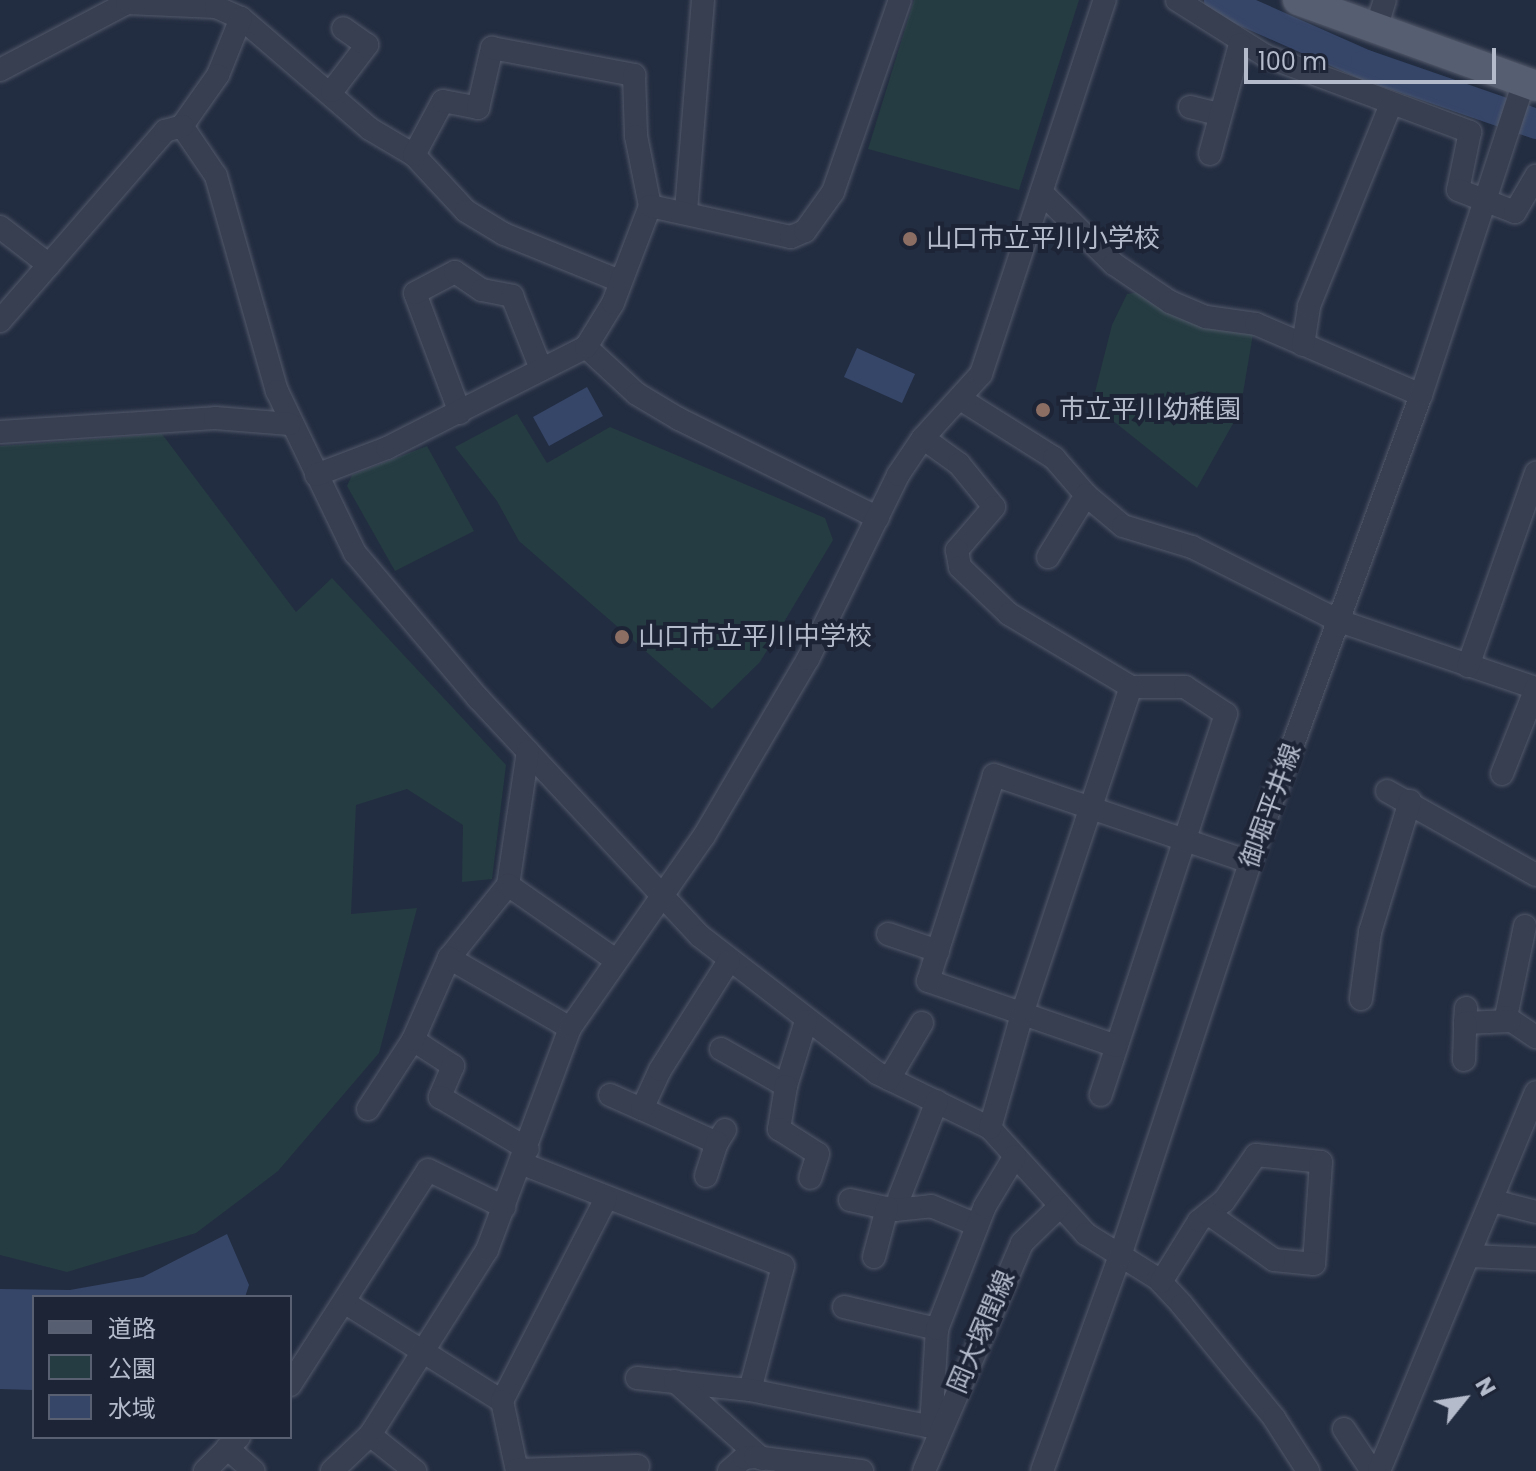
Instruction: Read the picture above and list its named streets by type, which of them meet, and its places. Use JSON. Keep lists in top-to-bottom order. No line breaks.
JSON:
{"streets":{"street":["御堀平井線","岡大塚閏線"]},"places":["山口市立平川小学校","市立平川幼稚園","山口市立平川中学校"],"legend":["道路","公園","水域"],"scale_bar":"100 m","north":"top right"}
